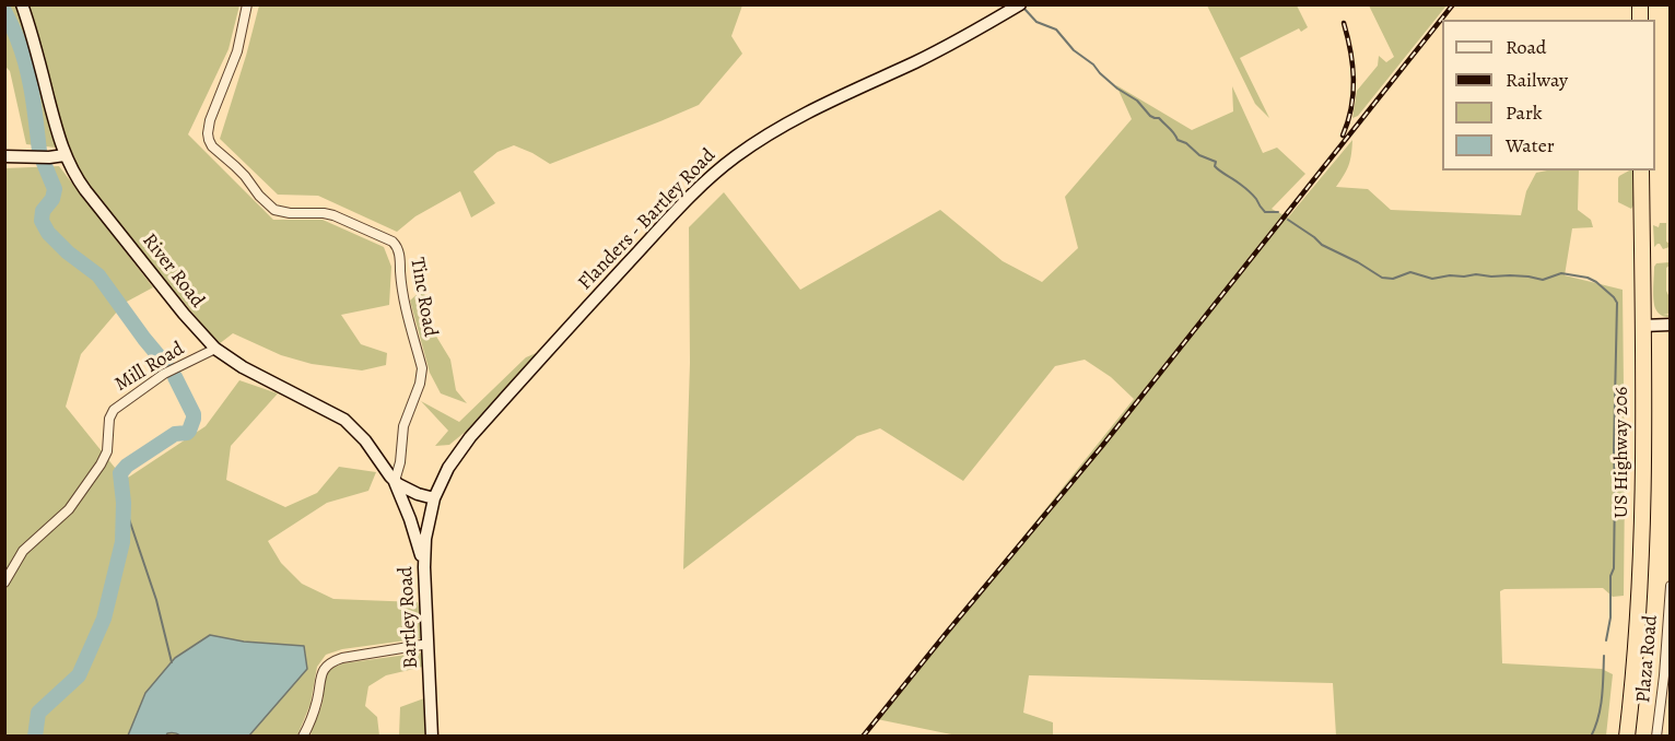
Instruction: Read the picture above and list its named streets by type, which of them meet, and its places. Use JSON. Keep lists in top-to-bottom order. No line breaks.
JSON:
{"streets":{"highway":["US Highway 206"],"main road":["Flanders - Bartley Road","River Road","Bartley Road"],"street":["Tinc Road","Mill Road","Plaza Road"]},"crossings":[["Flanders - Bartley Road","River Road"],["Flanders - Bartley Road","Bartley Road"],["River Road","Tinc Road"],["River Road","Mill Road"],["River Road","Bartley Road"]],"legend":["Road","Railway","Park","Water"]}
